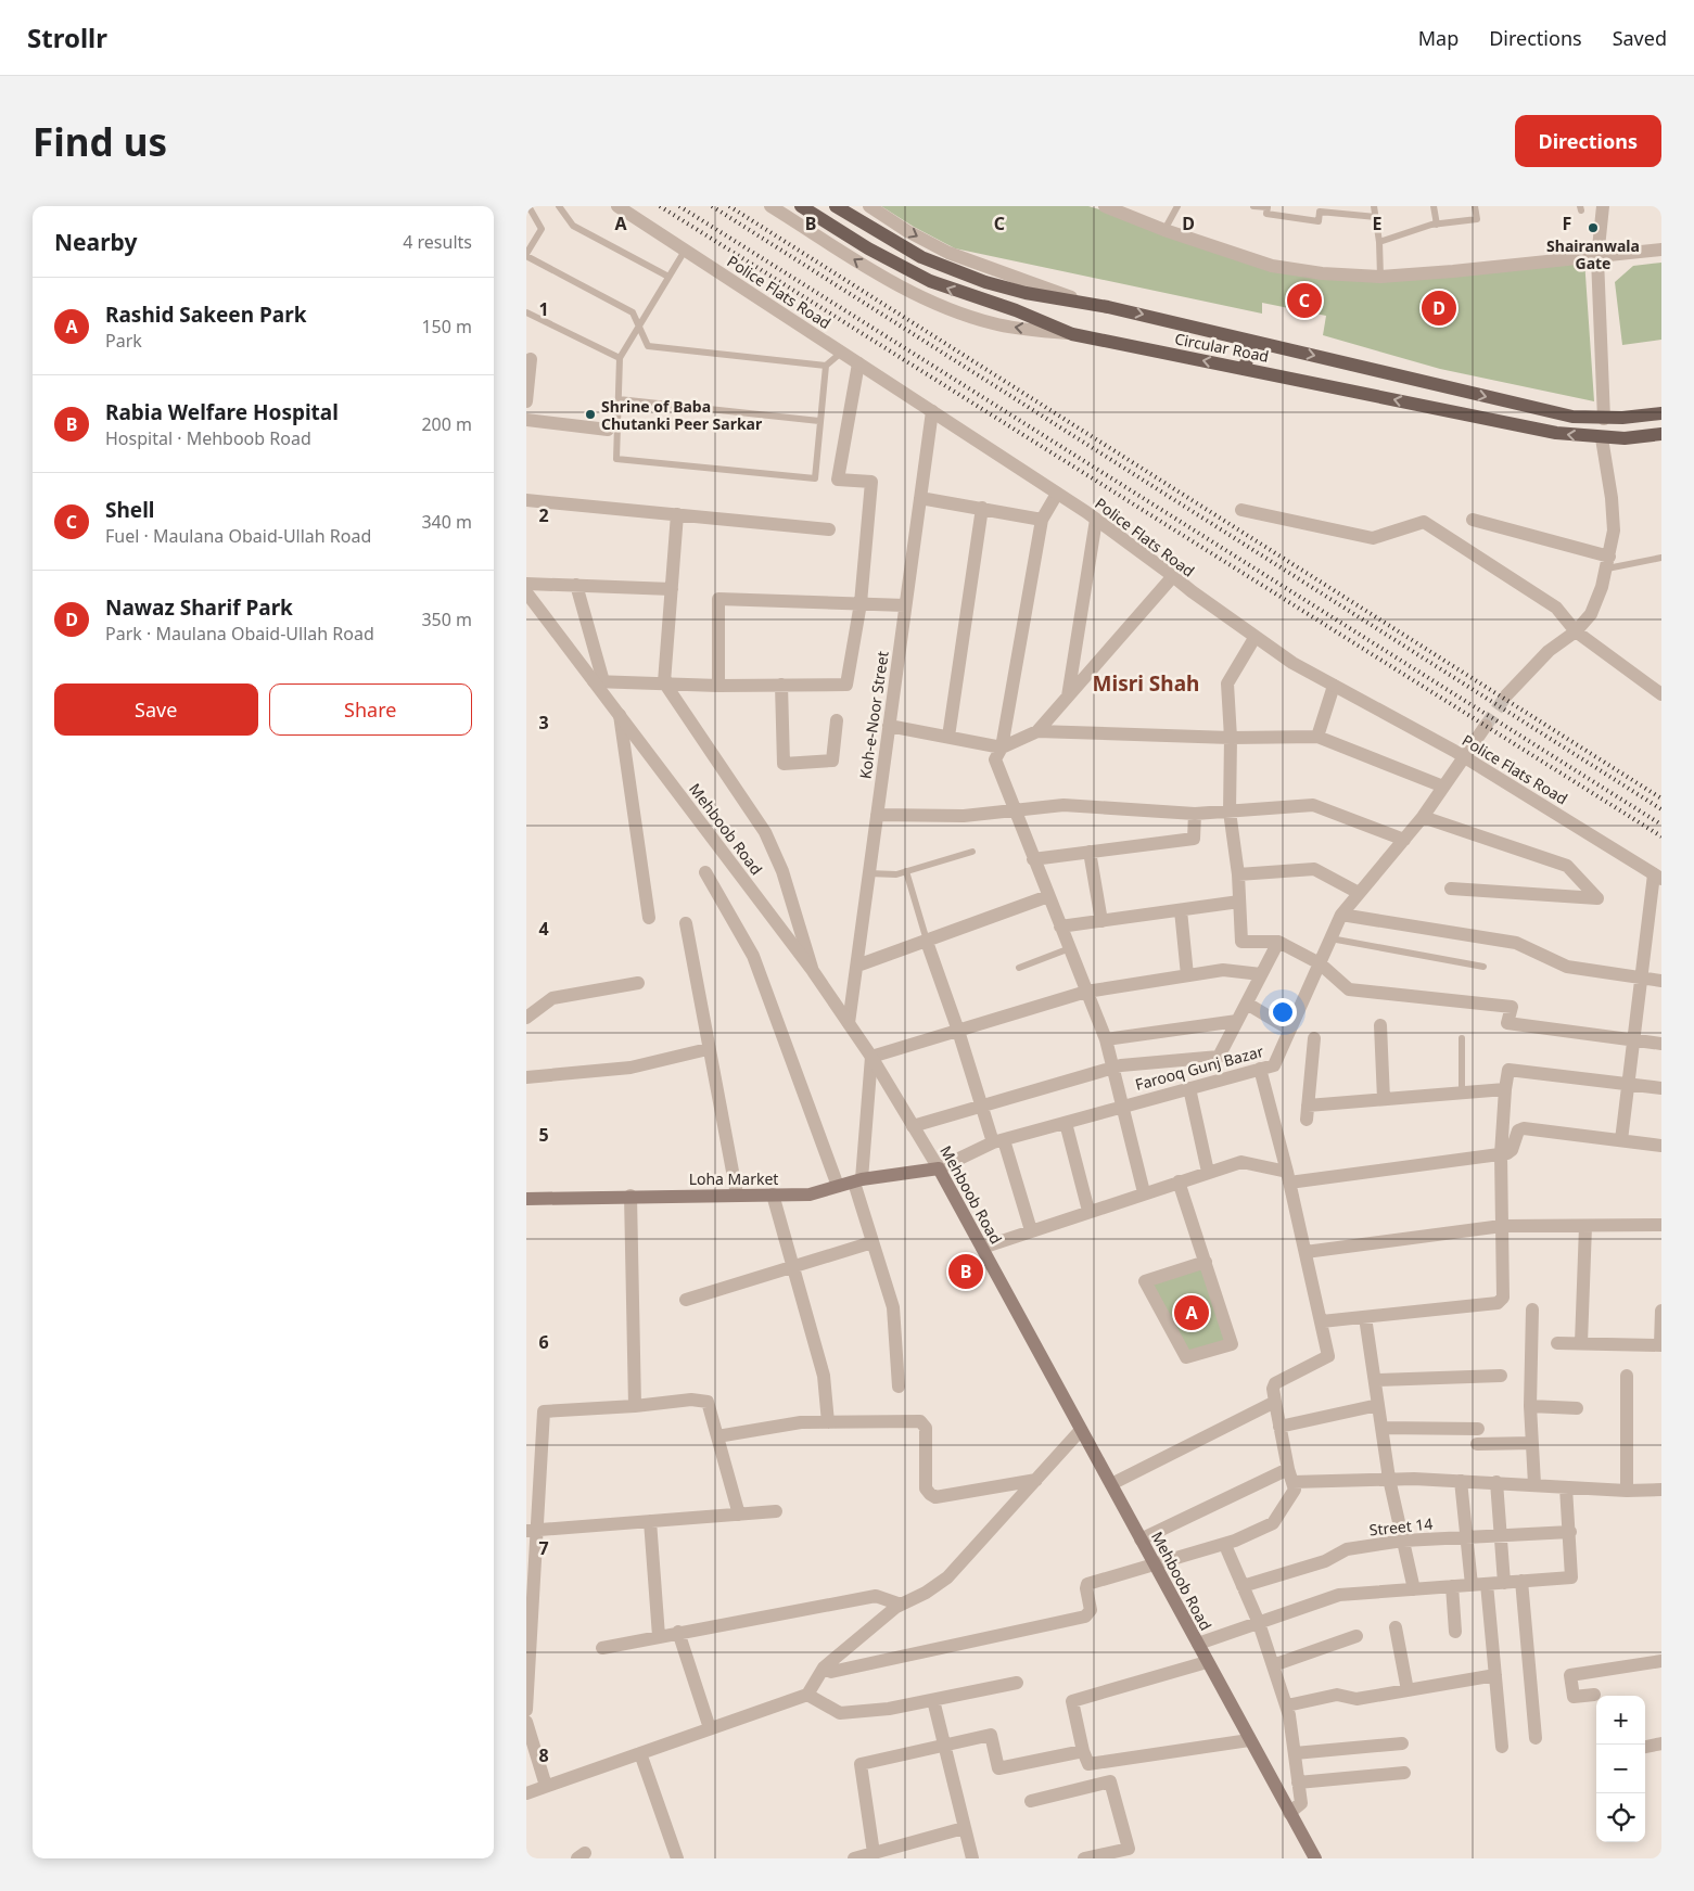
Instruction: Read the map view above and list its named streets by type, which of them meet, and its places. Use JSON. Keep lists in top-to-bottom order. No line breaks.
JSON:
{"streets":{"main road":["Circular Road","Mehboob Road","Loha Market"],"street":["Police Flats Road","Koh-e-Noor Street","Farooq Gunj Bazar","Street 14"]},"crossings":[["Police Flats Road","Koh-e-Noor Street"],["Police Flats Road","Farooq Gunj Bazar"],["Koh-e-Noor Street","Mehboob Road"],["Mehboob Road","Farooq Gunj Bazar"],["Mehboob Road","Loha Market"],["Farooq Gunj Bazar","Loha Market"]],"districts":["Misri Shah"],"places":["Shairanwala Gate","Shrine of Baba Chutanki Peer Sarkar"],"page":{"header":"Strollr","nav":["Map","Directions","Saved"],"buttons":["Directions",["Save","Share"]],"title":"Find us","heading":["Nearby","4 results"],"list":[{"mark":"A","name":"Rashid Sakeen Park","note":"Park","value":"150 m"},{"mark":"B","name":"Rabia Welfare Hospital","note":"Hospital · Mehboob Road","value":"200 m"},{"mark":"C","name":"Shell","note":"Fuel · Maulana Obaid-Ullah Road","value":"340 m"},{"mark":"D","name":"Nawaz Sharif Park","note":"Park · Maulana Obaid-Ullah Road","value":"350 m"}],"pins":["C","D","B","A"],"map_buttons":["+","−"]},"grid":{"columns":["A","B","C","D","E","F"],"rows":["1","2","3","4","5","6","7","8"]}}
